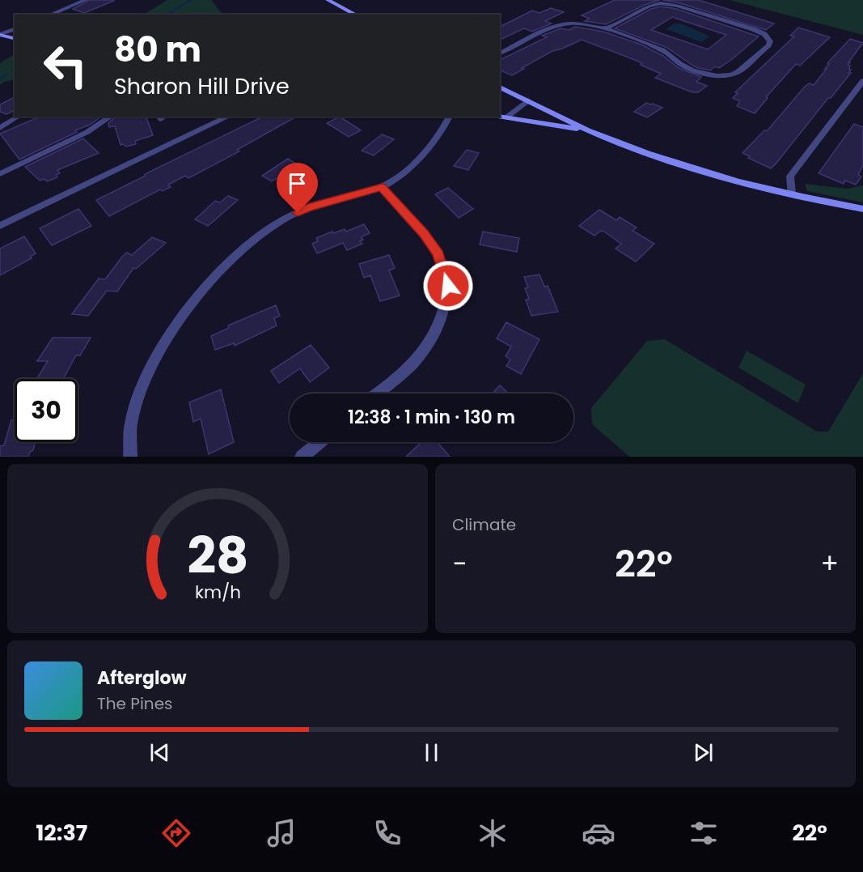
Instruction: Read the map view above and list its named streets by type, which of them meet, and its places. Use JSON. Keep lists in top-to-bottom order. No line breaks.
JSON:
{"page":{"turn":["80 m","Sharon Hill Drive"],"limit":"30","trip":"12:38 · 1 min · 130 m","tile":"Climate","heat":["−","22°","+"],"song":["Afterglow","The Pines"],"tabs":["12:37","22°"],"gauge":["28","km/h"]}}
